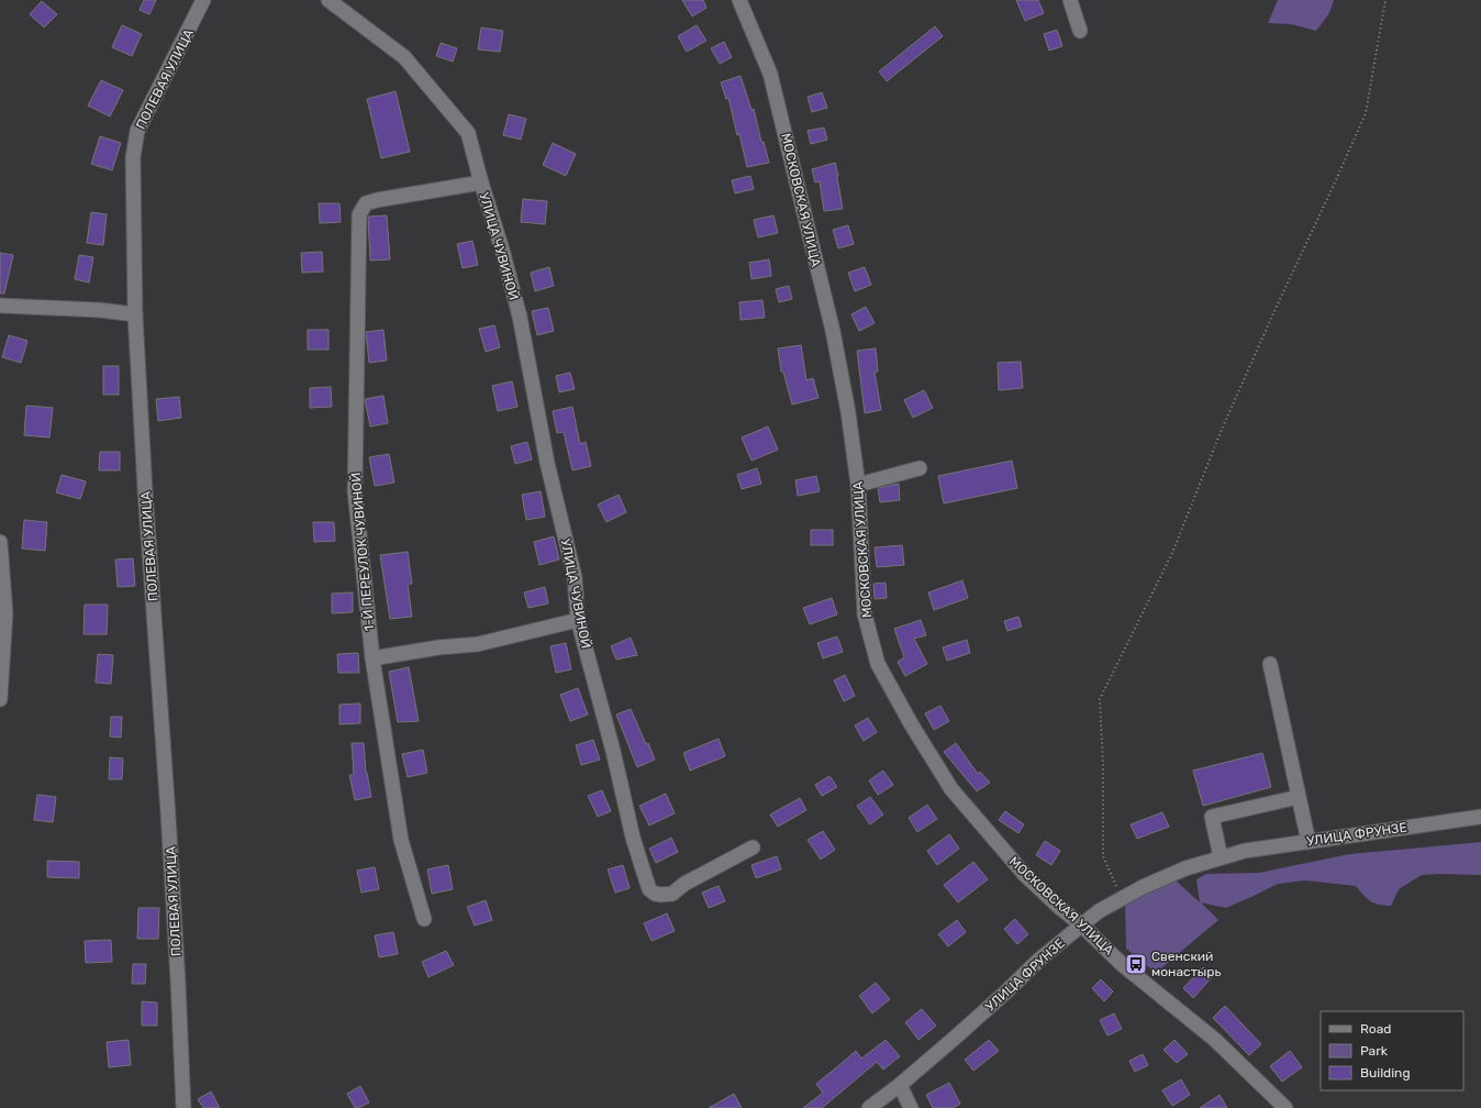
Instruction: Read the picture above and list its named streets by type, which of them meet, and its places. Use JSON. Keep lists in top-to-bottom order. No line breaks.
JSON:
{"streets":{"street":["ПОЛЕВАЯ УЛИЦА","МОСКОВСКАЯ УЛИЦА","УЛИЦА ЧУВИНОЙ","1-Й ПЕРЕУЛОК ЧУВИНОЙ","УЛИЦА ФРУНЗЕ"]},"crossings":[["МОСКОВСКАЯ УЛИЦА","УЛИЦА ФРУНЗЕ"],["УЛИЦА ЧУВИНОЙ","1-Й ПЕРЕУЛОК ЧУВИНОЙ"]],"places":{"bus stop":["Свенский монастырь"]},"legend":["Road","Park","Building"]}
